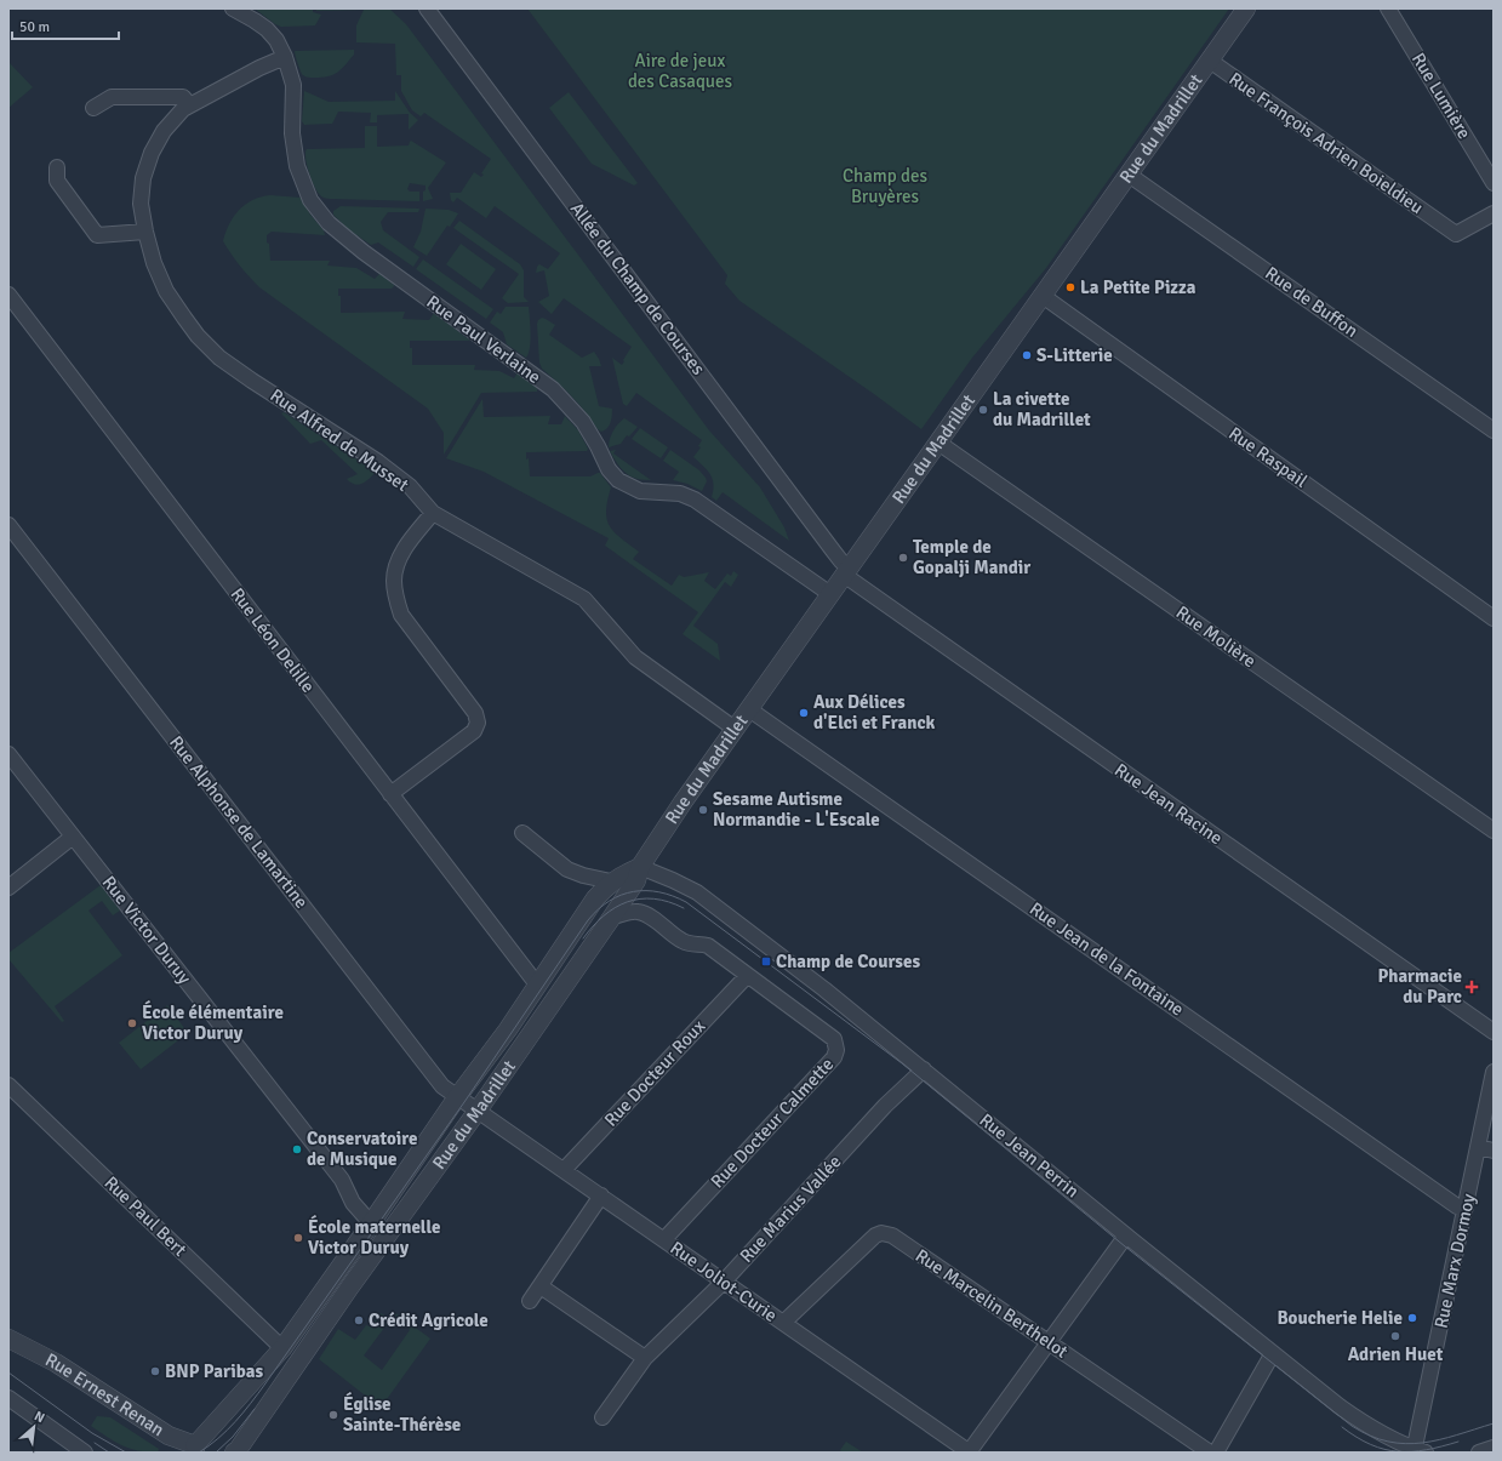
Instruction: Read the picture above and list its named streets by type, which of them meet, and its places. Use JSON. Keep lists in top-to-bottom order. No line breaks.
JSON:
{"streets":{"street":["Rue Lumière","Rue du Madrillet","Rue François Adrien Boieldieu","Allée du Champ de Courses","Rue de Buffon","Rue Paul Verlaine","Rue Alfred de Musset","Rue Raspail","Rue Molière","Rue Léon Delille","Rue Jean Racine","Rue Alphonse de Lamartine","Rue Victor Duruy","Rue Jean de la Fontaine","Rue Docteur Roux","Rue Docteur Calmette","Rue Jean Perrin","Rue Marius Vallée","Rue Paul Bert","Rue Marx Dormoy","Rue Joliot-Curie","Rue Marcelin Berthelot","Rue Ernest Renan"]},"crossings":[["Rue du Madrillet","Rue François Adrien Boieldieu"],["Rue du Madrillet","Allée du Champ de Courses"],["Rue du Madrillet","Rue de Buffon"],["Rue du Madrillet","Rue Paul Verlaine"],["Rue du Madrillet","Rue Alfred de Musset"],["Rue du Madrillet","Rue Raspail"],["Rue du Madrillet","Rue Molière"],["Rue du Madrillet","Rue Léon Delille"],["Rue du Madrillet","Rue Jean Racine"],["Rue du Madrillet","Rue Alphonse de Lamartine"],["Rue du Madrillet","Rue Victor Duruy"],["Rue du Madrillet","Rue Jean de la Fontaine"],["Rue du Madrillet","Rue Jean Perrin"],["Rue du Madrillet","Rue Paul Bert"],["Rue du Madrillet","Rue Joliot-Curie"],["Rue du Madrillet","Rue Ernest Renan"],["Allée du Champ de Courses","Rue Jean Racine"],["Rue Paul Verlaine","Rue Alfred de Musset"],["Rue Alphonse de Lamartine","Rue Joliot-Curie"],["Rue Jean de la Fontaine","Rue Marx Dormoy"],["Rue Docteur Roux","Rue Docteur Calmette"],["Rue Docteur Roux","Rue Joliot-Curie"],["Rue Docteur Calmette","Rue Joliot-Curie"],["Rue Jean Perrin","Rue Marius Vallée"],["Rue Jean Perrin","Rue Marx Dormoy"],["Rue Marius Vallée","Rue Joliot-Curie"],["Rue Joliot-Curie","Rue Marcelin Berthelot"]],"parks":["Aire de jeux des Casaques","Champ des Bruyères"],"places":{"other":["La Petite Pizza","S-Litterie","La civette du Madrillet","Temple de Gopalji Mandir","Aux Délices d'Elci et Franck","Sesame Autisme Normandie - L'Escale","École élémentaire Victor Duruy","Conservatoire de Musique","École maternelle Victor Duruy","Boucherie Helie","Crédit Agricole","Adrien Huet","BNP Paribas","Église Sainte-Thérèse"],"transit":["Champ de Courses"],"health":["Pharmacie du Parc"]},"scale_bar":"50 m","north":"top right"}
